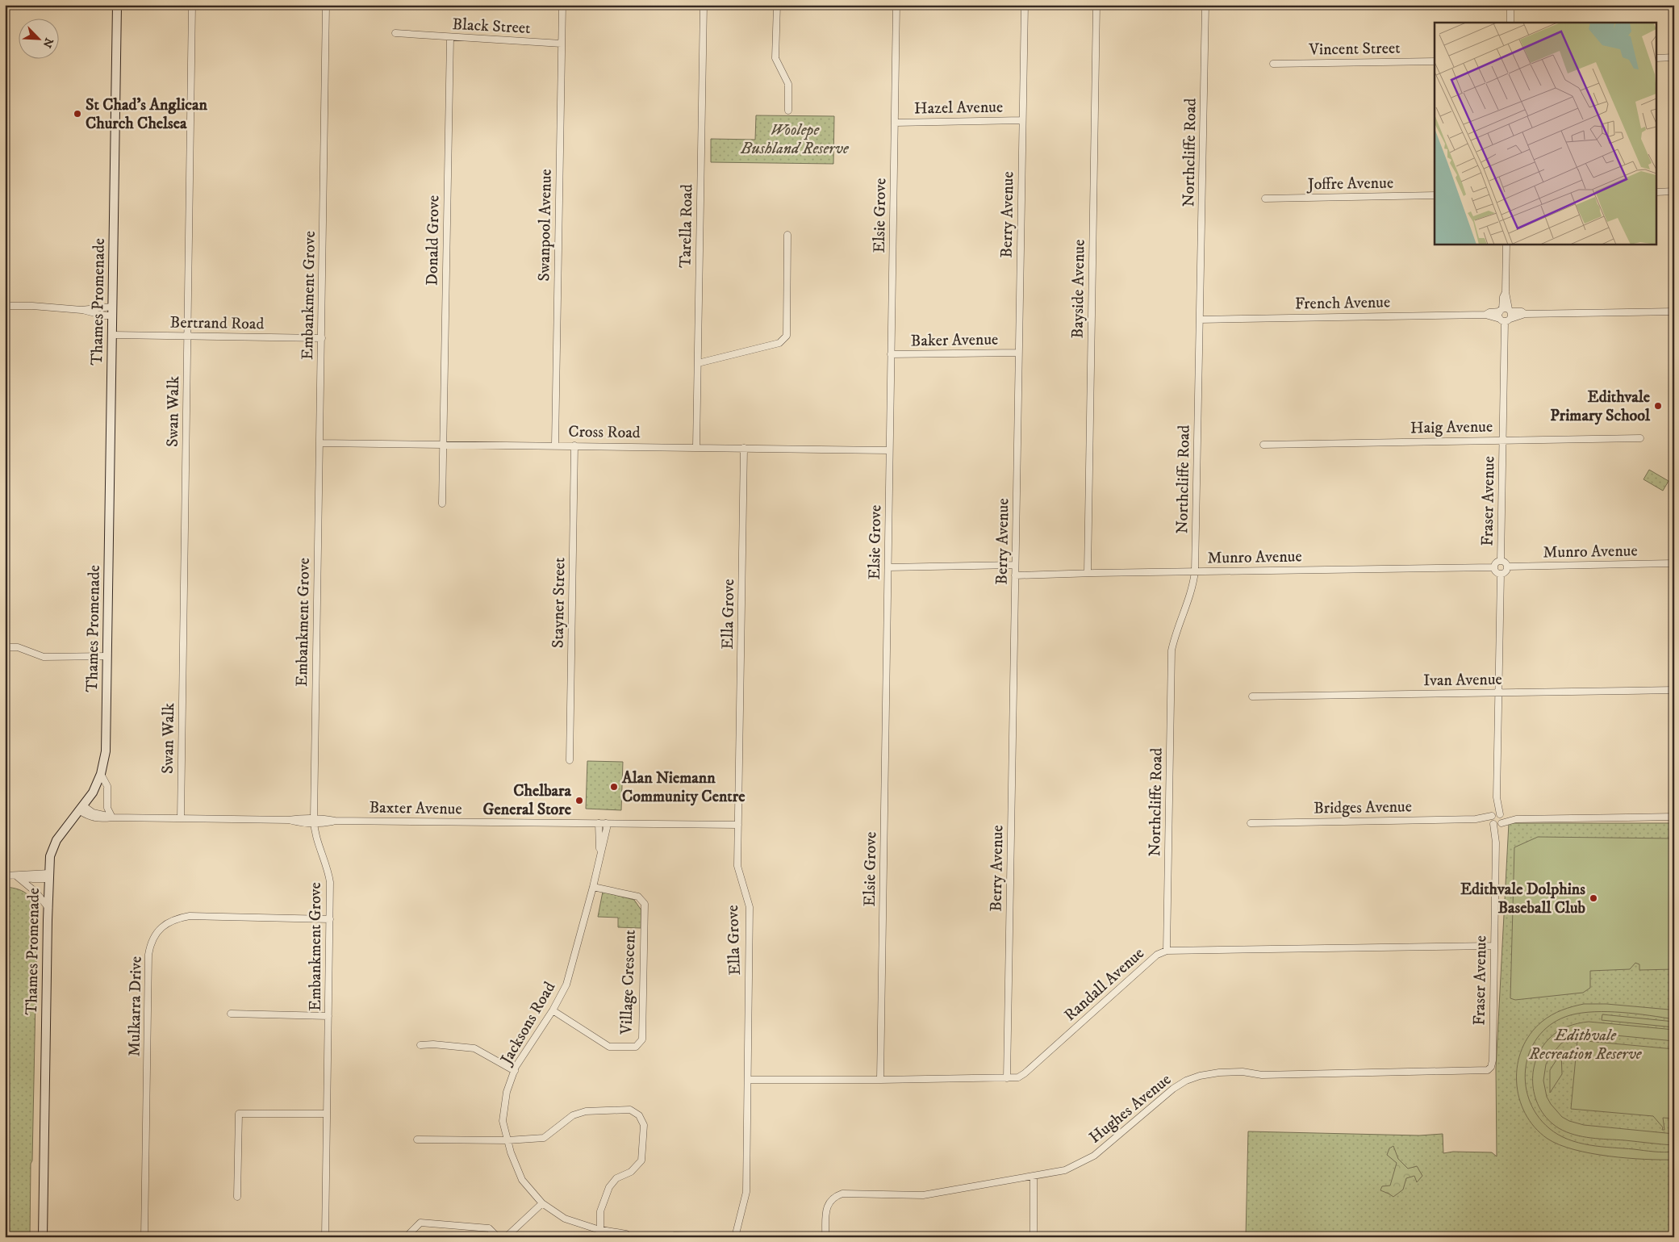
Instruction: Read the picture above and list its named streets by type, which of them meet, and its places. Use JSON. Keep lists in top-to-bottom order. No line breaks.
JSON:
{"streets":{"main road":["Thames Promenade"],"street":["Black Street","Vincent Street","Hazel Avenue","Northcliffe Road","Joffre Avenue","Berry Avenue","Elsie Grove","Swanpool Avenue","Tarella Road","Donald Grove","Bayside Avenue","Embankment Grove","French Avenue","Bertrand Road","Baker Avenue","Swan Walk","Haig Avenue","Cross Road","Fraser Avenue","Munro Avenue","Stayner Street","Ella Grove","Ivan Avenue","Bridges Avenue","Baxter Avenue","Village Crescent","Randall Avenue","Mulkarra Drive","Jacksons Road","Hughes Avenue"]},"crossings":[["Black Street","Swanpool Avenue"],["Black Street","Donald Grove"],["Hazel Avenue","Berry Avenue"],["Hazel Avenue","Elsie Grove"],["Northcliffe Road","French Avenue"],["Northcliffe Road","Munro Avenue"],["Northcliffe Road","Randall Avenue"],["Berry Avenue","Baker Avenue"],["Berry Avenue","Munro Avenue"],["Berry Avenue","Randall Avenue"],["Elsie Grove","Baker Avenue"],["Elsie Grove","Cross Road"],["Elsie Grove","Randall Avenue"],["Swanpool Avenue","Cross Road"],["Tarella Road","Cross Road"],["Donald Grove","Cross Road"],["Bayside Avenue","Munro Avenue"],["Embankment Grove","Bertrand Road"],["Embankment Grove","Cross Road"],["Embankment Grove","Baxter Avenue"],["Embankment Grove","Mulkarra Drive"],["Thames Promenade","Bertrand Road"],["Thames Promenade","Baxter Avenue"],["French Avenue","Fraser Avenue"],["Bertrand Road","Swan Walk"],["Swan Walk","Baxter Avenue"],["Haig Avenue","Fraser Avenue"],["Cross Road","Stayner Street"],["Cross Road","Ella Grove"],["Fraser Avenue","Munro Avenue"],["Fraser Avenue","Bridges Avenue"],["Fraser Avenue","Randall Avenue"],["Fraser Avenue","Hughes Avenue"],["Ella Grove","Baxter Avenue"],["Ella Grove","Randall Avenue"],["Baxter Avenue","Jacksons Road"],["Village Crescent","Jacksons Road"]],"parks":["Woolepe Bushland Reserve","Edithvale Recreation Reserve"],"places":["St Chad's Anglican Church Chelsea","Edithvale Primary School","Alan Niemann Community Centre","Chelbara General Store","Edithvale Dolphins Baseball Club"],"north":"bottom right"}
